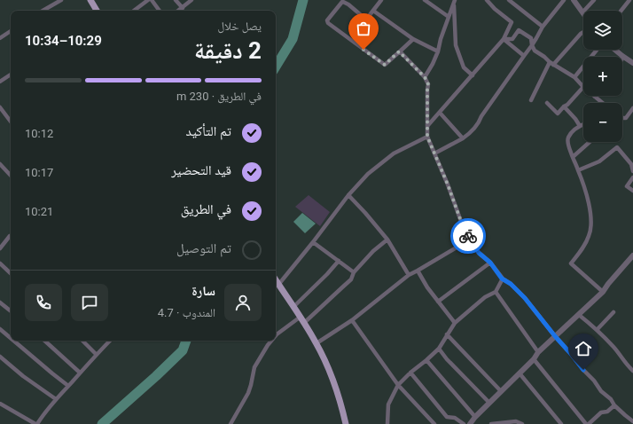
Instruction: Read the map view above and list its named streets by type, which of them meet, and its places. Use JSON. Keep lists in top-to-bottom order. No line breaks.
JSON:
{"page":{"map_buttons":["+","−"],"heading":["2 دقيقة","يصل خلال","10:29–10:34"],"panel":["سارة","المندوب · 4.7"],"bar":"في الطريق · 230 m","list":[["تم التأكيد","10:12"],["قيد التحضير","10:17"],["في الطريق","10:21"],"تم التوصيل"]}}
